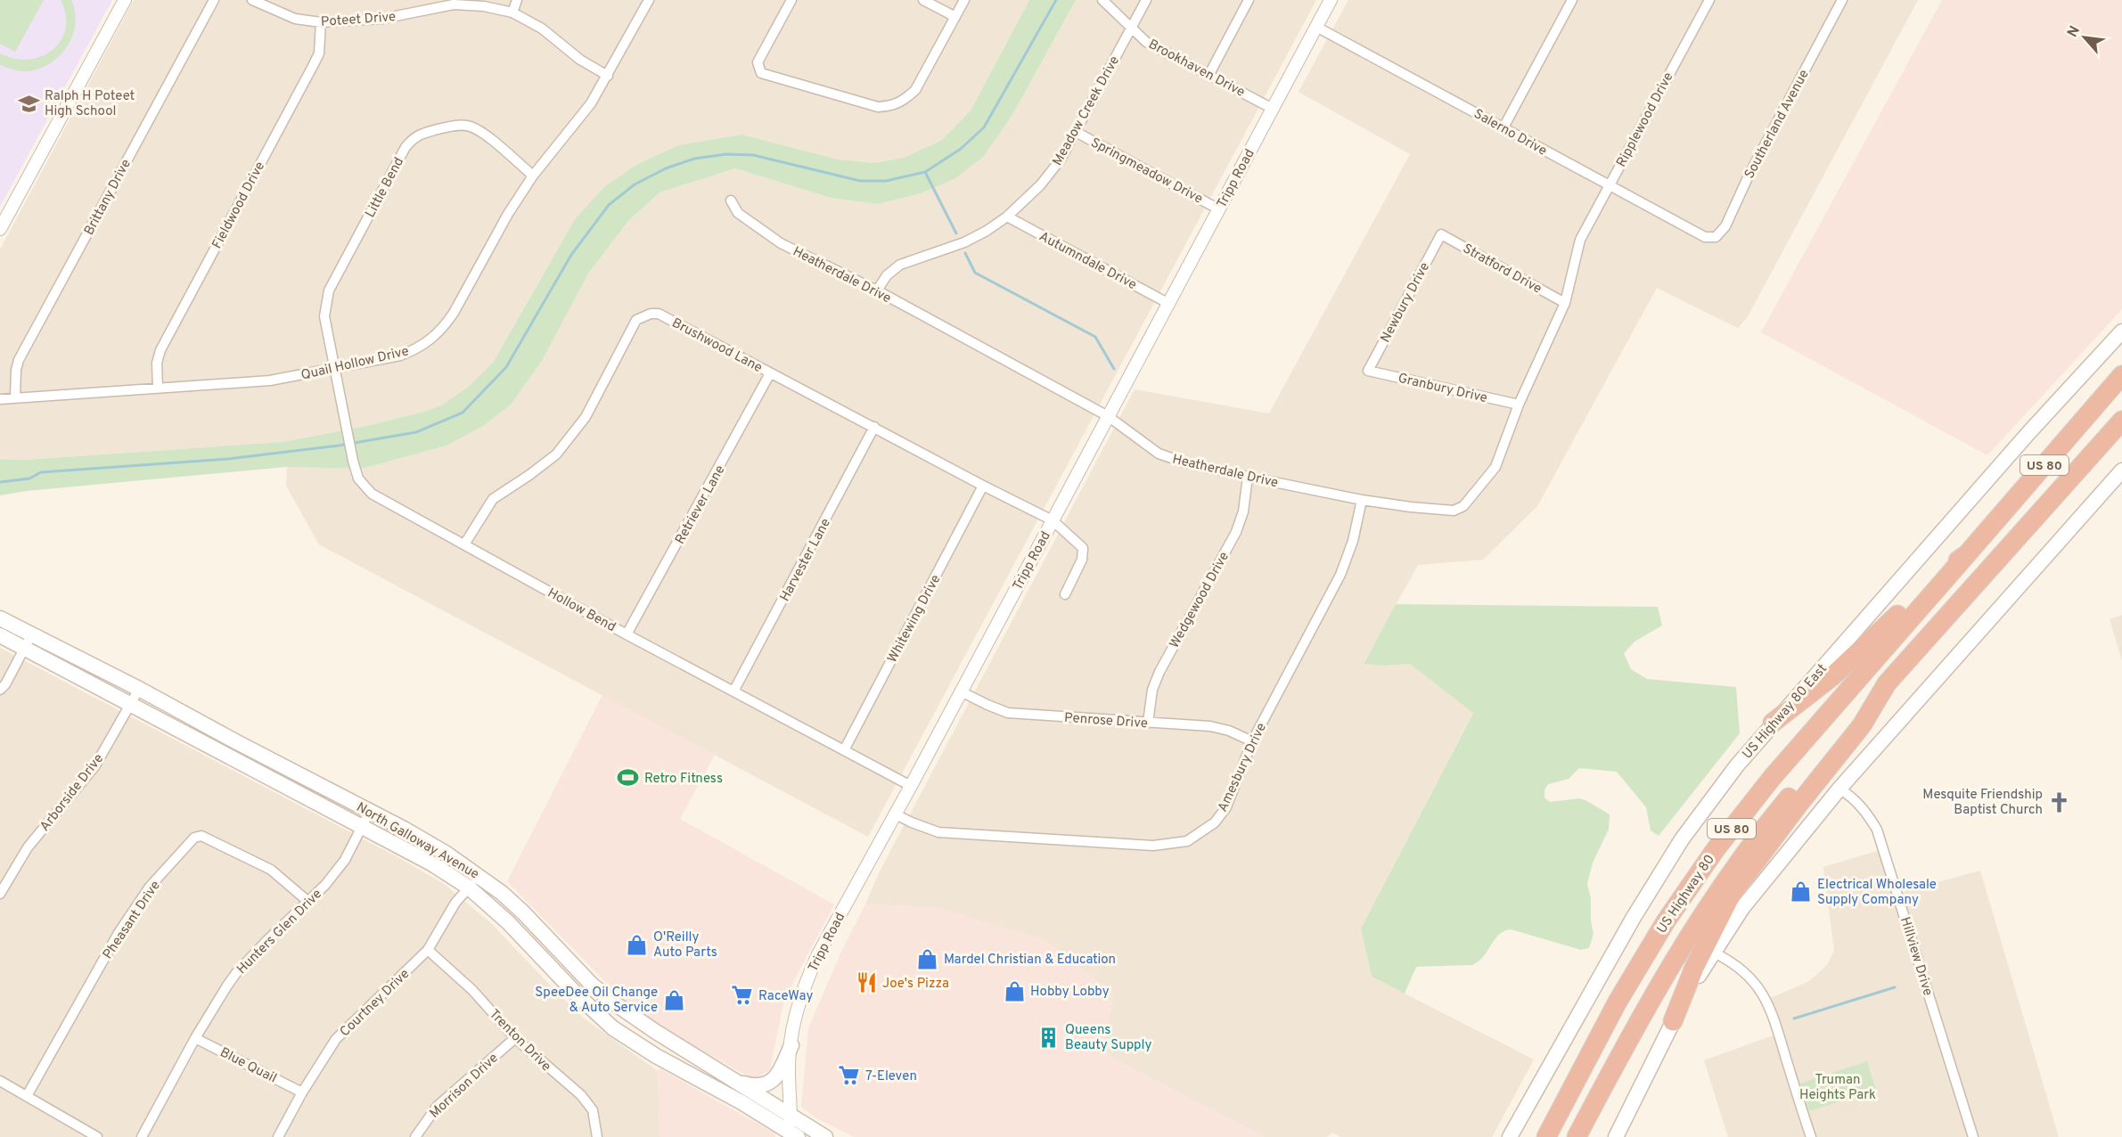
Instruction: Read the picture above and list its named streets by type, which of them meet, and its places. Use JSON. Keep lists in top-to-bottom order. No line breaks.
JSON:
{"streets":{"highway":["US 80","US Highway 80"],"main road":["US Highway 80 East","North Galloway Avenue"],"street":["Poteet Drive","Brookhaven Drive","Meadow Creek Drive","Ripplewood Drive","Southerland Avenue","Salerno Drive","Springmeadow Drive","Tripp Road","Little Bend","Brittany Drive","Fieldwood Drive","Autumndale Drive","Stratford Drive","Heatherdale Drive","Newbury Drive","Brushwood Lane","Quail Hollow Drive","Granbury Drive","Retriever Lane","Harvester Lane","Wedgewood Drive","Hollow Bend","Whitewing Drive","Penrose Drive","Amesbury Drive","Arborside Drive","Pheasant Drive","Hunters Glen Drive","Hillview Drive","Courtney Drive","Trenton Drive","Blue Quail","Morrison Drive"]},"crossings":[["Poteet Drive","Fieldwood Drive"],["Poteet Drive","Quail Hollow Drive"],["Brookhaven Drive","Meadow Creek Drive"],["Brookhaven Drive","Tripp Road"],["Meadow Creek Drive","Springmeadow Drive"],["Meadow Creek Drive","Autumndale Drive"],["Meadow Creek Drive","Heatherdale Drive"],["Ripplewood Drive","Salerno Drive"],["Ripplewood Drive","Heatherdale Drive"],["Southerland Avenue","Salerno Drive"],["Salerno Drive","Tripp Road"],["Springmeadow Drive","Tripp Road"],["Tripp Road","Autumndale Drive"],["Tripp Road","Heatherdale Drive"],["Tripp Road","Brushwood Lane"],["Tripp Road","Hollow Bend"],["Tripp Road","Penrose Drive"],["Tripp Road","Amesbury Drive"],["Tripp Road","North Galloway Avenue"],["Little Bend","Quail Hollow Drive"],["Little Bend","Hollow Bend"],["Brittany Drive","Quail Hollow Drive"],["Fieldwood Drive","Quail Hollow Drive"],["Stratford Drive","Heatherdale Drive"],["Stratford Drive","Newbury Drive"],["Heatherdale Drive","Granbury Drive"],["Heatherdale Drive","Wedgewood Drive"],["Heatherdale Drive","Amesbury Drive"],["Newbury Drive","Granbury Drive"],["Brushwood Lane","Retriever Lane"],["Brushwood Lane","Harvester Lane"],["Brushwood Lane","Hollow Bend"],["Brushwood Lane","Whitewing Drive"],["Quail Hollow Drive","Hollow Bend"],["US 80","US Highway 80"],["Retriever Lane","Hollow Bend"],["Harvester Lane","Hollow Bend"],["Wedgewood Drive","Penrose Drive"],["Hollow Bend","Whitewing Drive"],["Penrose Drive","Amesbury Drive"],["Arborside Drive","North Galloway Avenue"],["North Galloway Avenue","Hunters Glen Drive"],["North Galloway Avenue","Courtney Drive"],["Pheasant Drive","Hunters Glen Drive"],["Hunters Glen Drive","Blue Quail"],["Courtney Drive","Trenton Drive"],["Courtney Drive","Blue Quail"],["Trenton Drive","Morrison Drive"]],"parks":["Truman Heights Park"],"places":{"school or university":["Ralph H Poteet High School"],"sports":["Retro Fitness"],"church":["Mesquite Friendship Baptist Church"],"shop":["Electrical Wholesale Supply Company","O'Reilly Auto Parts","Mardel Christian & Education","Hobby Lobby","SpeeDee Oil Change & Auto Service"],"restaurant":["Joe's Pizza"],"supermarket":["RaceWay","7-Eleven"],"building":["Queens Beauty Supply"]},"north":"top left"}
